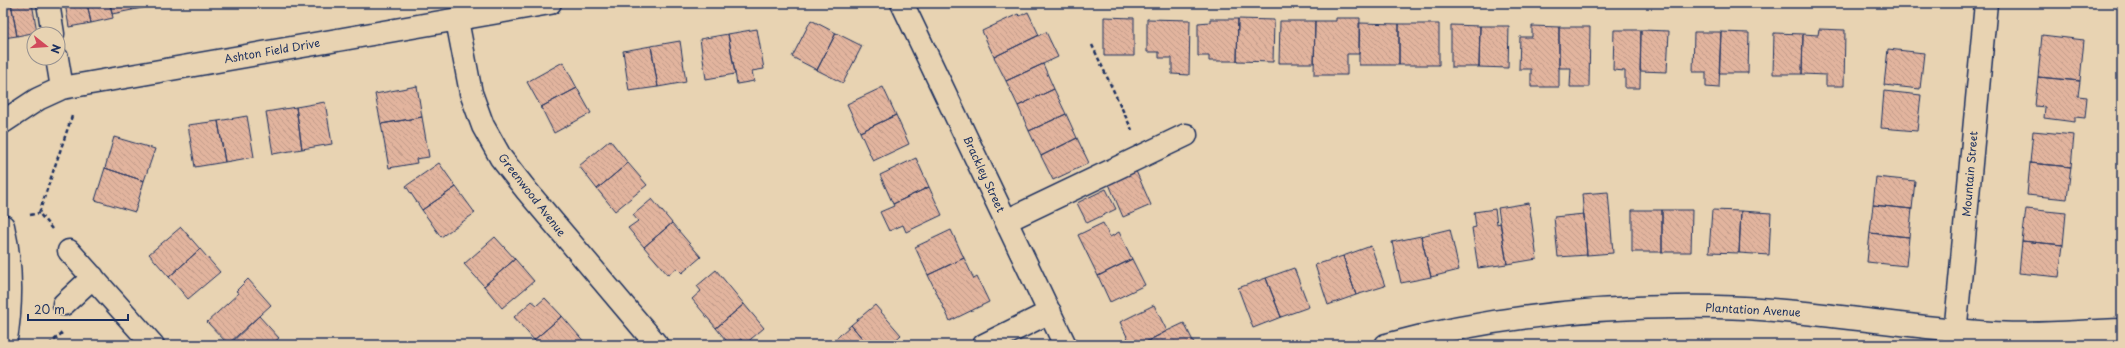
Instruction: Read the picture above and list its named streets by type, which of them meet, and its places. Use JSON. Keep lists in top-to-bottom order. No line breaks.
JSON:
{"streets":{"street":["Ashton Field Drive","Brackley Street","Mountain Street","Greenwood Avenue","Plantation Avenue"]},"crossings":[["Ashton Field Drive","Greenwood Avenue"],["Mountain Street","Plantation Avenue"]],"scale_bar":"20 m","north":"right"}
